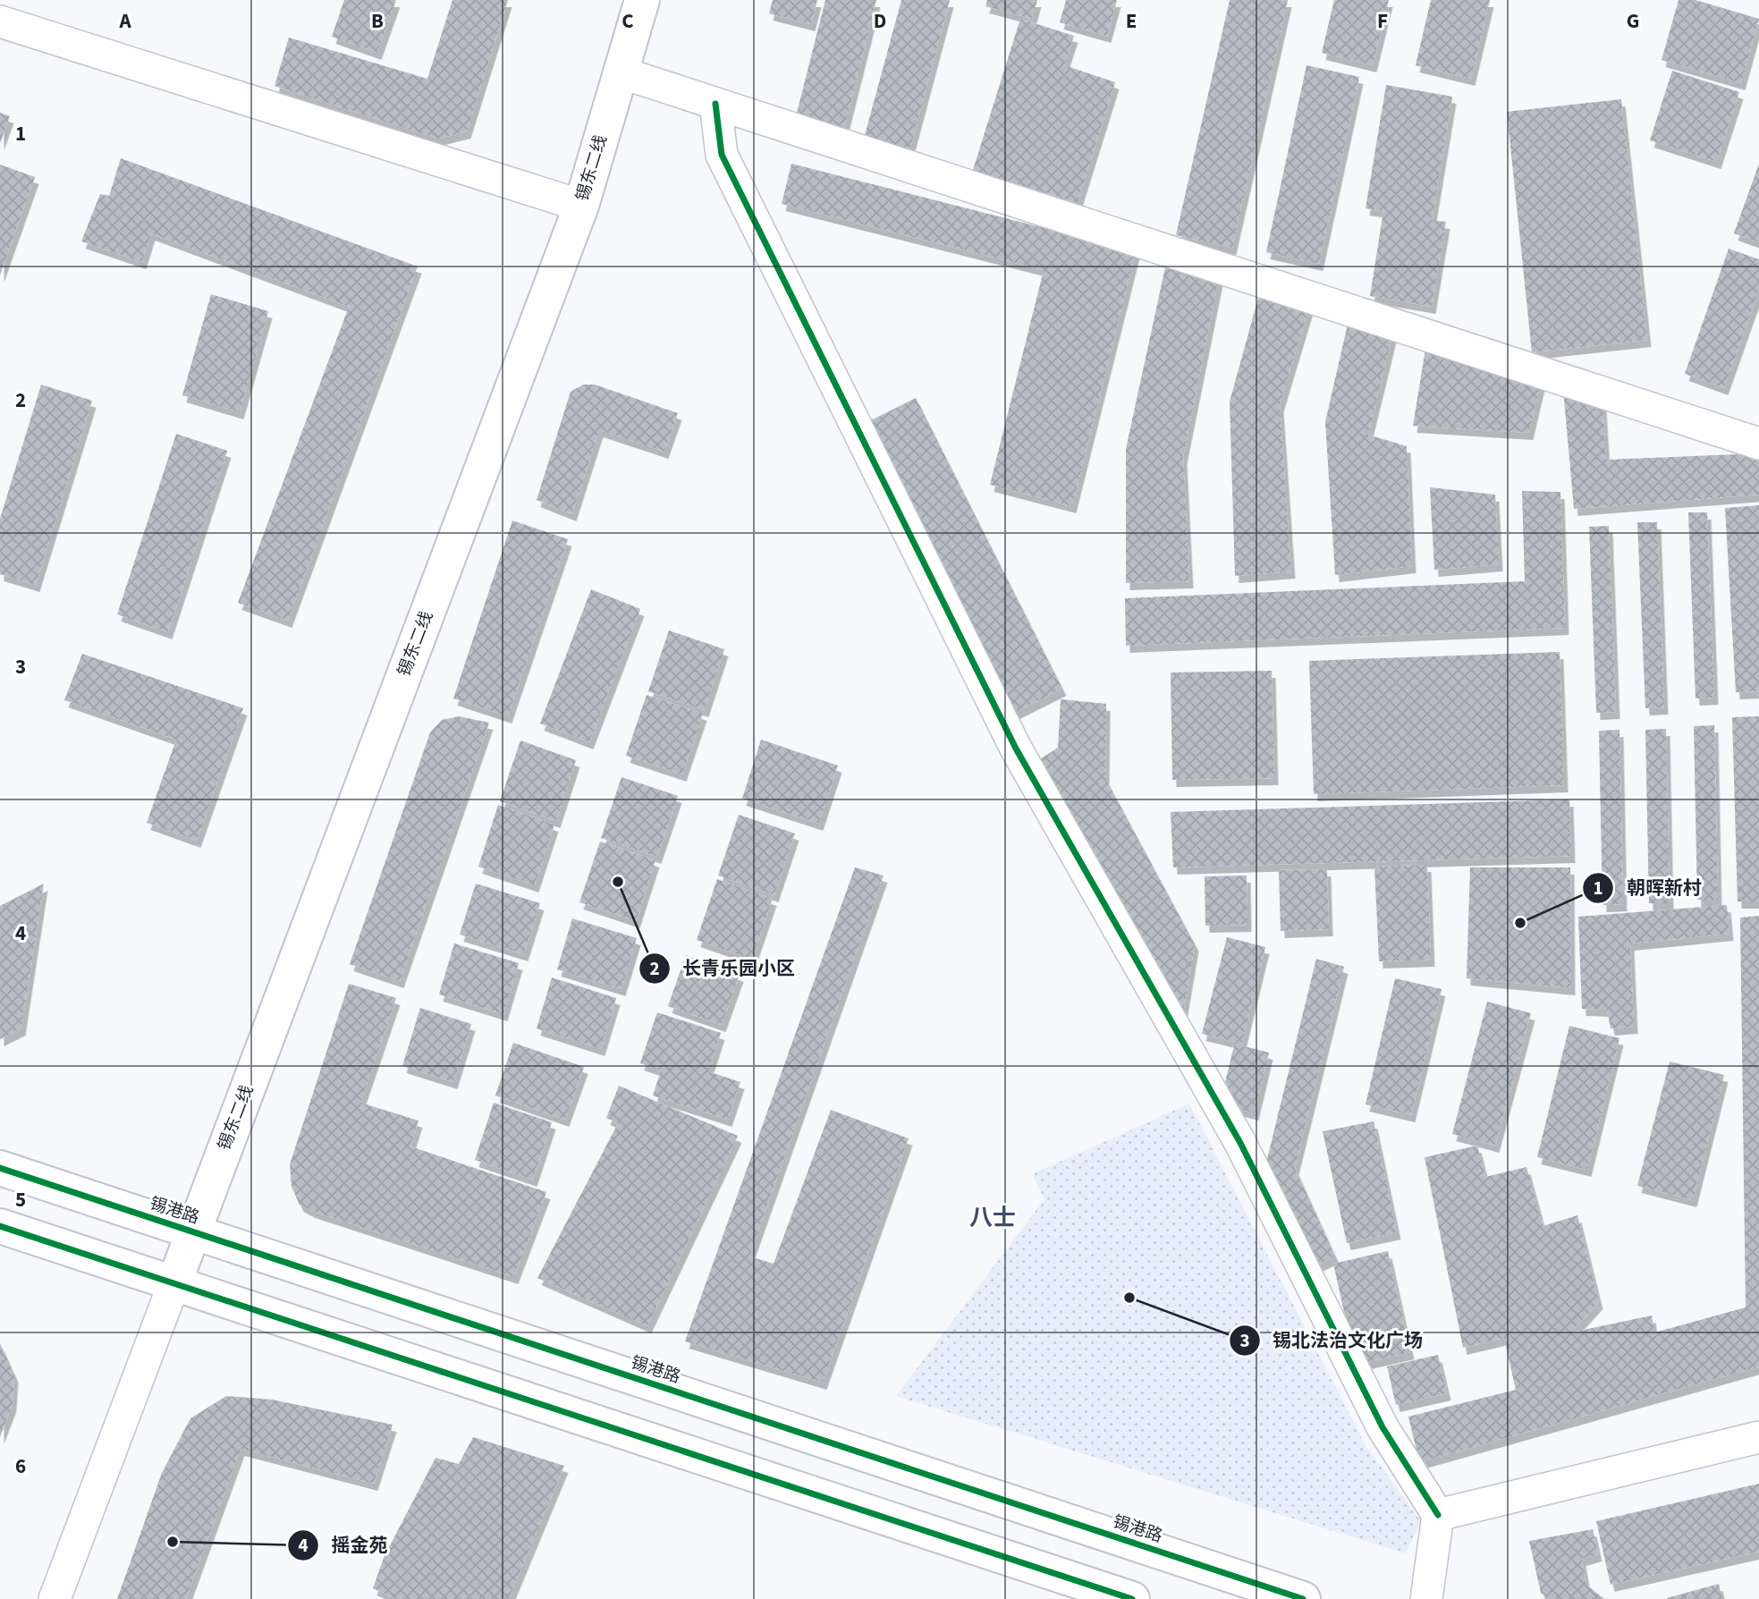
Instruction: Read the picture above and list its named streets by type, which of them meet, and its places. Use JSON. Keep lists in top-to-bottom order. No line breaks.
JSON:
{"streets":{"main road":["锡东二线","锡港路"]},"crossings":[["锡东二线","锡港路"]],"districts":["八士"],"places":["长青乐园小区","朝晖新村","锡北法治文化广场","摇金苑"],"grid":{"columns":["A","B","C","D","E","F","G"],"rows":["1","2","3","4","5","6"]}}
